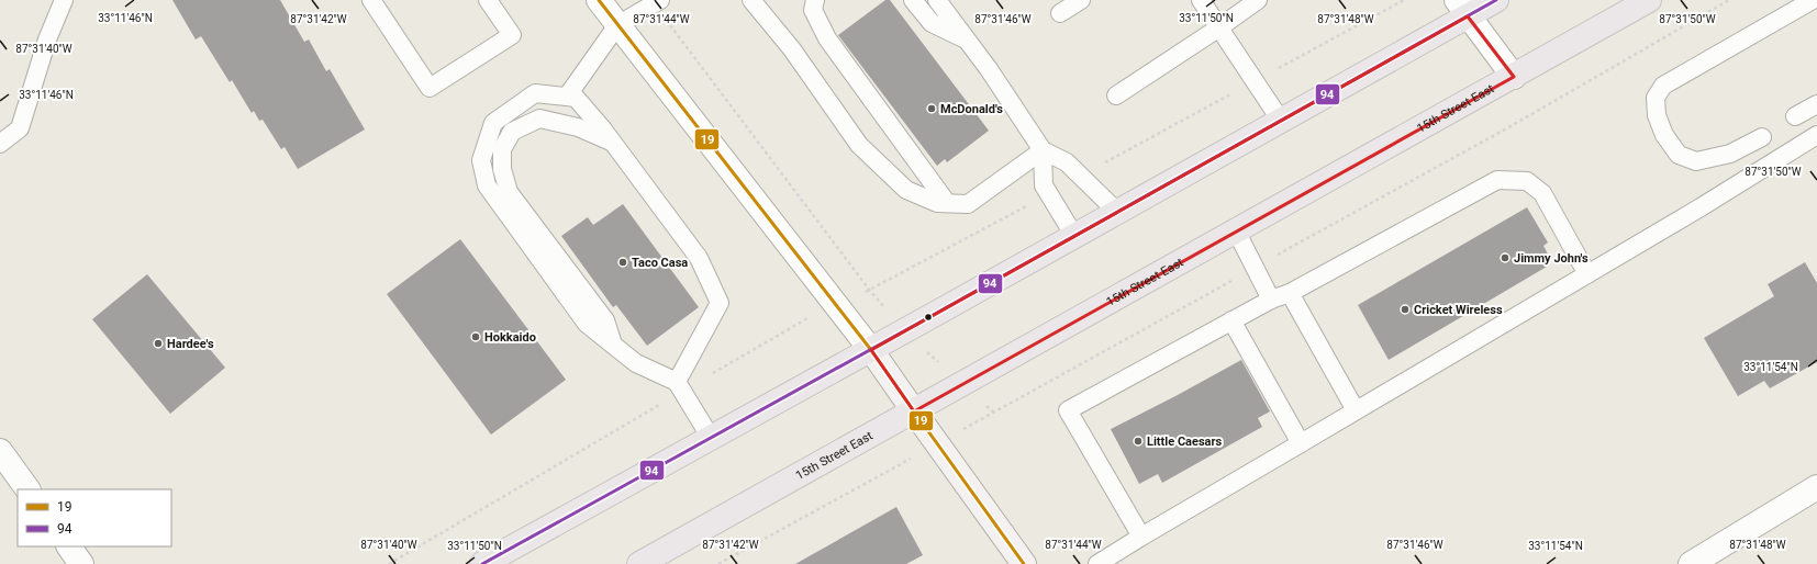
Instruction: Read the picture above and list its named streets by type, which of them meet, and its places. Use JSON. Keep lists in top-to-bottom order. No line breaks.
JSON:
{"streets":{"main road":["15th Street East"]},"places":["McDonald's","Jimmy John's","Taco Casa","Cricket Wireless","Hokkaido","Hardee's","Little Caesars"],"lines":["transit line 19","transit line 94"],"legend":["19","94"],"coordinates":["33°11'46\"N","33°11'50\"N","87°31'42\"W","87°31'44\"W","87°31'46\"W","87°31'48\"W","87°31'50\"W","87°31'40\"W","33°11'54\"N"]}
